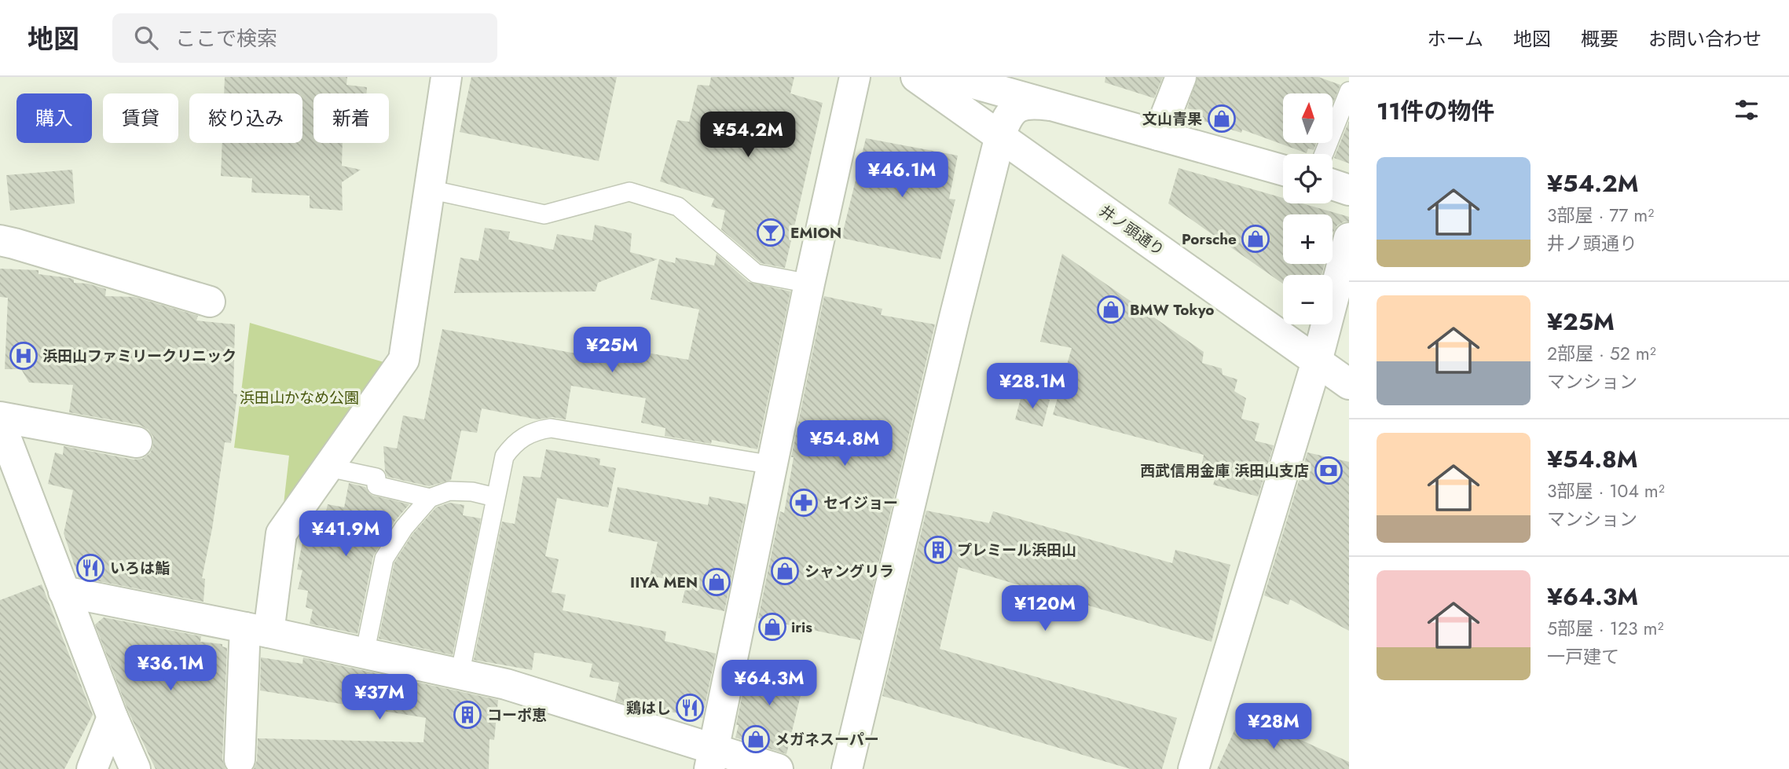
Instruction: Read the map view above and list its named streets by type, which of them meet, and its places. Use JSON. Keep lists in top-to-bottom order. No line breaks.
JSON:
{"streets":{"street":["井ノ頭通り"]},"parks":["浜田山かなめ公園"],"places":{"shop":["文山青果","Porsche","BMW Tokyo","シャングリラ","IIYA MEN","iris","メガネスーパー"],"bar":["EMION"],"hospital":["浜田山ファミリークリニック"],"bank":["西武信用金庫 浜田山支店"],"pharmacy":["セイジョー"],"building":["プレミール浜田山","コーポ恵"],"restaurant":["いろは鮨","鶏はし"]},"north":"top","page":{"header":"地図","search":"ここで検索","nav":["ホーム","地図","概要","お問い合わせ"],"heading":"11件の物件","map_buttons":["+","−"],"chip":["購入","賃貸","絞り込み","新着"],"price":["¥54.2M","¥46.1M","¥25M","¥28.1M","¥54.8M","¥41.9M","¥120M","¥36.1M","¥64.3M","¥37M","¥28M"],"list":[{"name":"¥54.2M","note":"3部屋 · 77 m² · 井ノ頭通り"},{"name":"¥25M","note":"2部屋 · 52 m² · マンション"},{"name":"¥54.8M","note":"3部屋 · 104 m² · マンション"},{"name":"¥64.3M","note":"5部屋 · 123 m² · 一戸建て"}]}}
